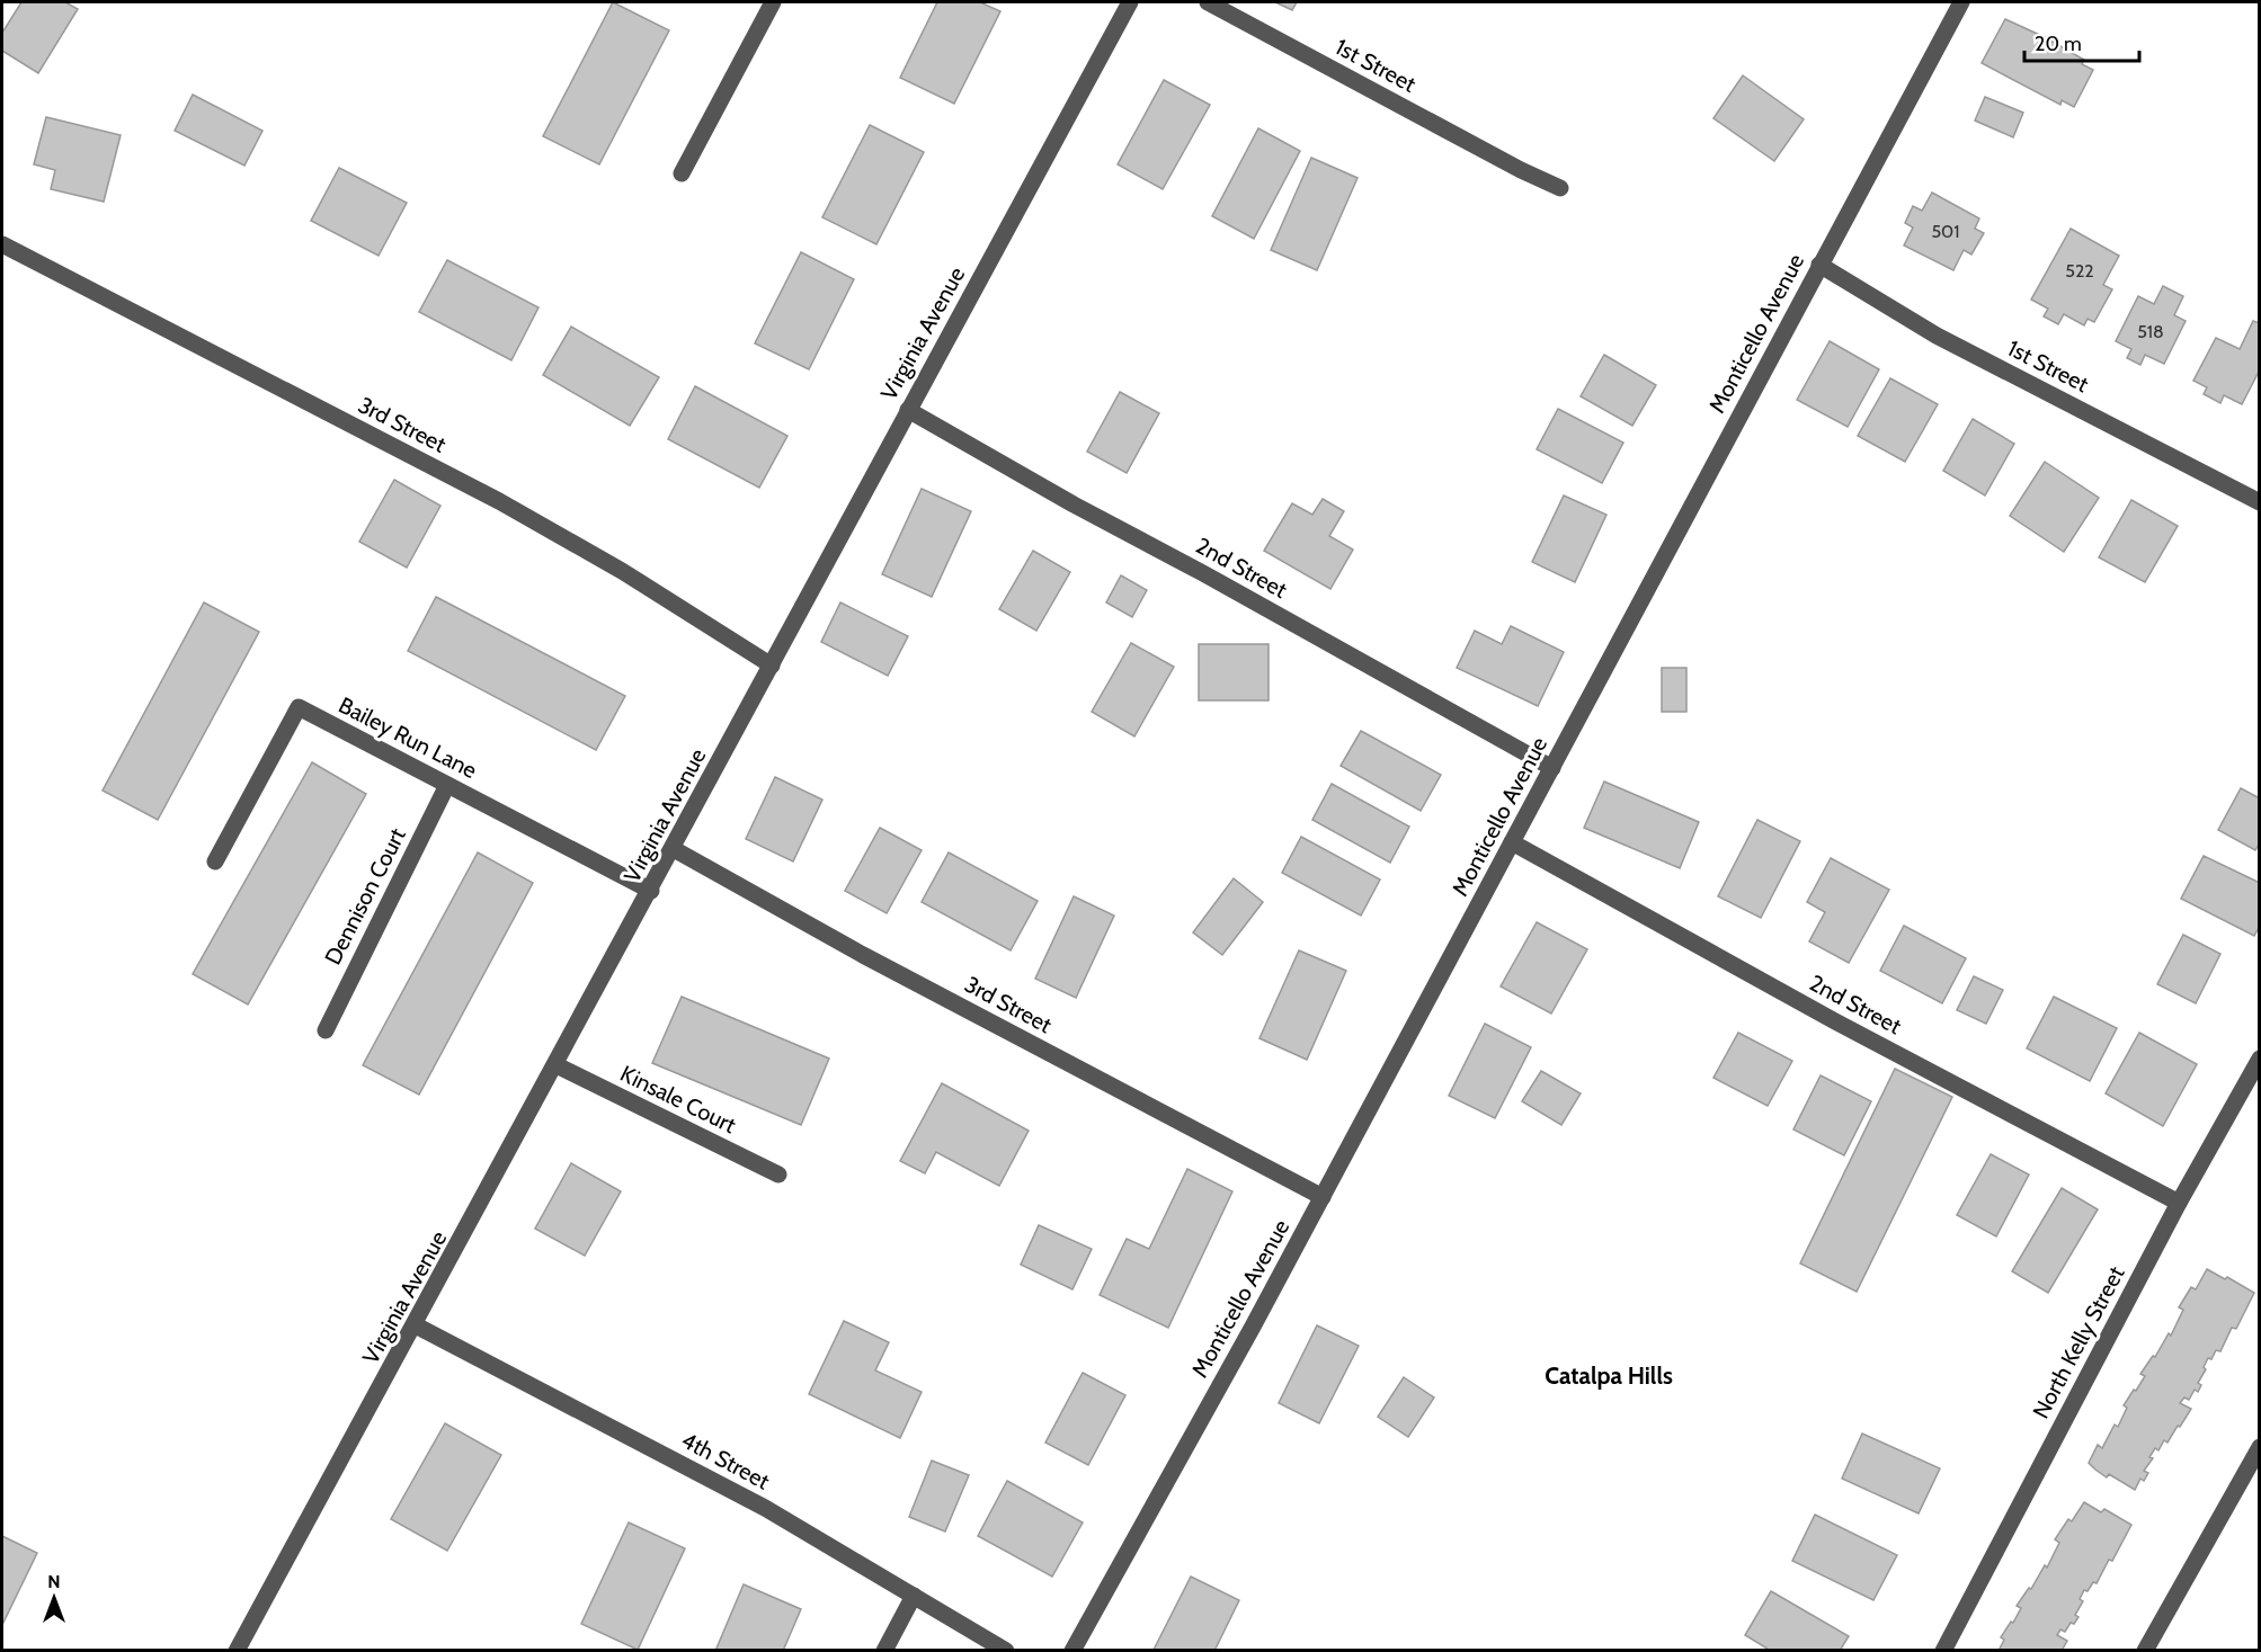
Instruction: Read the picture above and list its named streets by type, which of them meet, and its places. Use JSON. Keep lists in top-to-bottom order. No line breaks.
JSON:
{"streets":{"street":["1st Street","Virginia Avenue","Monticello Avenue","3rd Street","2nd Street","Bailey Run Lane","Dennison Court","Kinsale Court","North Kelly Street","4th Street"]},"crossings":[["1st Street","Monticello Avenue"],["Virginia Avenue","3rd Street"],["Virginia Avenue","2nd Street"],["Virginia Avenue","Bailey Run Lane"],["Virginia Avenue","Kinsale Court"],["Virginia Avenue","4th Street"],["Monticello Avenue","3rd Street"],["Monticello Avenue","2nd Street"],["2nd Street","North Kelly Street"],["Bailey Run Lane","Dennison Court"]],"districts":["Catalpa Hills"],"house_numbers":["501","522","518"],"scale_bar":"20 m","north":"top"}
